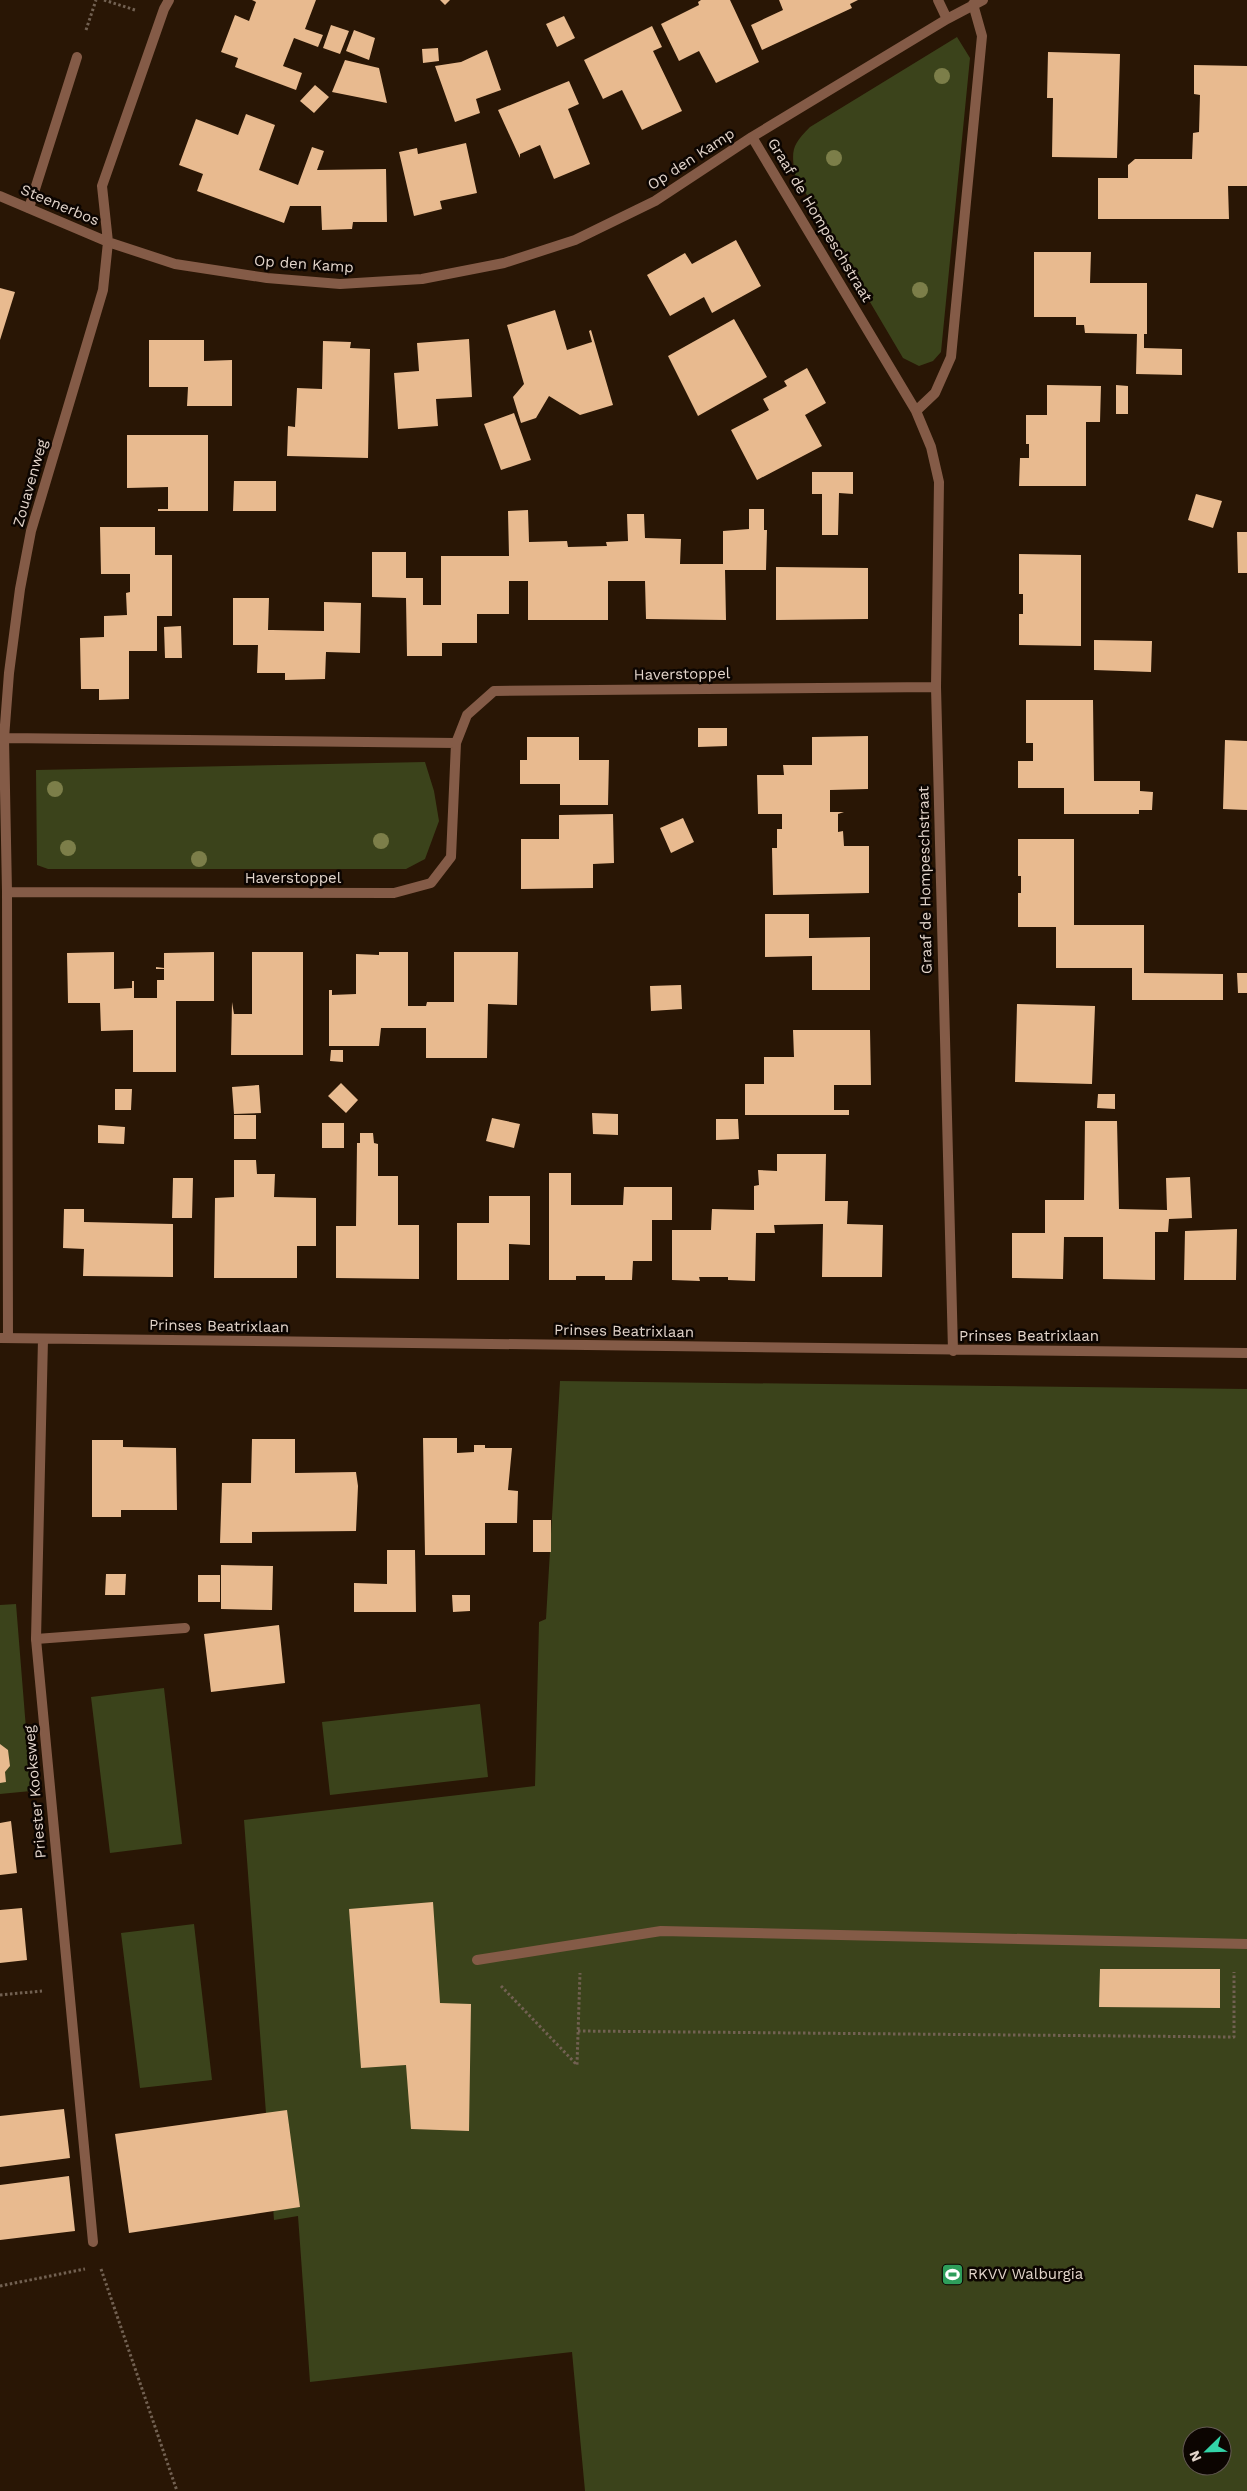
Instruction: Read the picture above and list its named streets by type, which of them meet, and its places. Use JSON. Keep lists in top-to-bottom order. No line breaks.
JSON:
{"streets":{"street":["Op den Kamp","Steenerbos","Graaf de Hompeschstraat","Zouavenweg","Haverstoppel","Prinses Beatrixlaan","Priester Kooksweg"]},"crossings":[["Op den Kamp","Steenerbos"],["Op den Kamp","Graaf de Hompeschstraat"],["Op den Kamp","Zouavenweg"],["Steenerbos","Zouavenweg"],["Graaf de Hompeschstraat","Haverstoppel"],["Graaf de Hompeschstraat","Prinses Beatrixlaan"],["Zouavenweg","Haverstoppel"],["Zouavenweg","Prinses Beatrixlaan"],["Prinses Beatrixlaan","Priester Kooksweg"]],"places":{"sports":["RKVV Walburgia"]},"north":"bottom left"}
